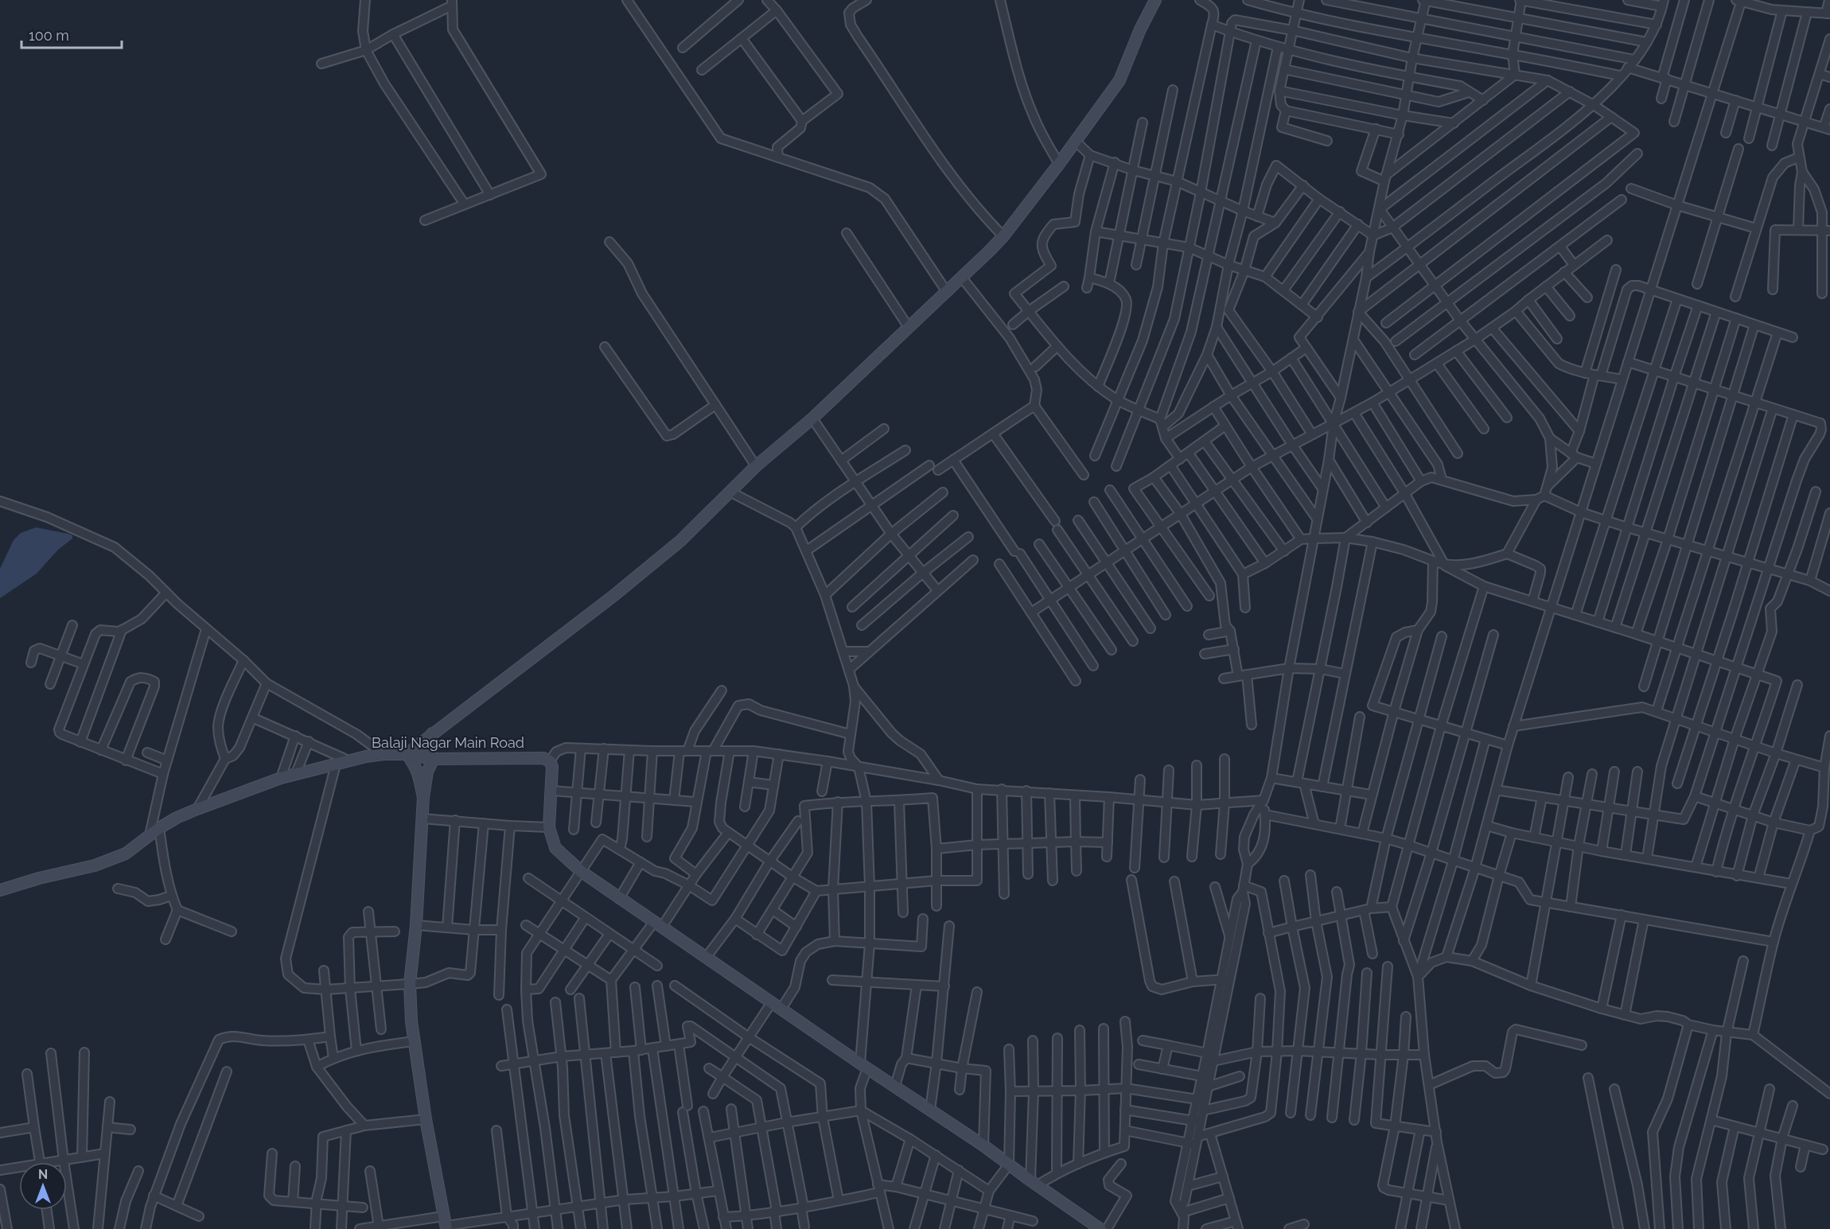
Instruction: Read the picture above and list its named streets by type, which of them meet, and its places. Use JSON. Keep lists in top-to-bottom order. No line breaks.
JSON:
{"streets":{"street":["Balaji Nagar Main Road"]},"scale_bar":"100 m","north":"top"}
